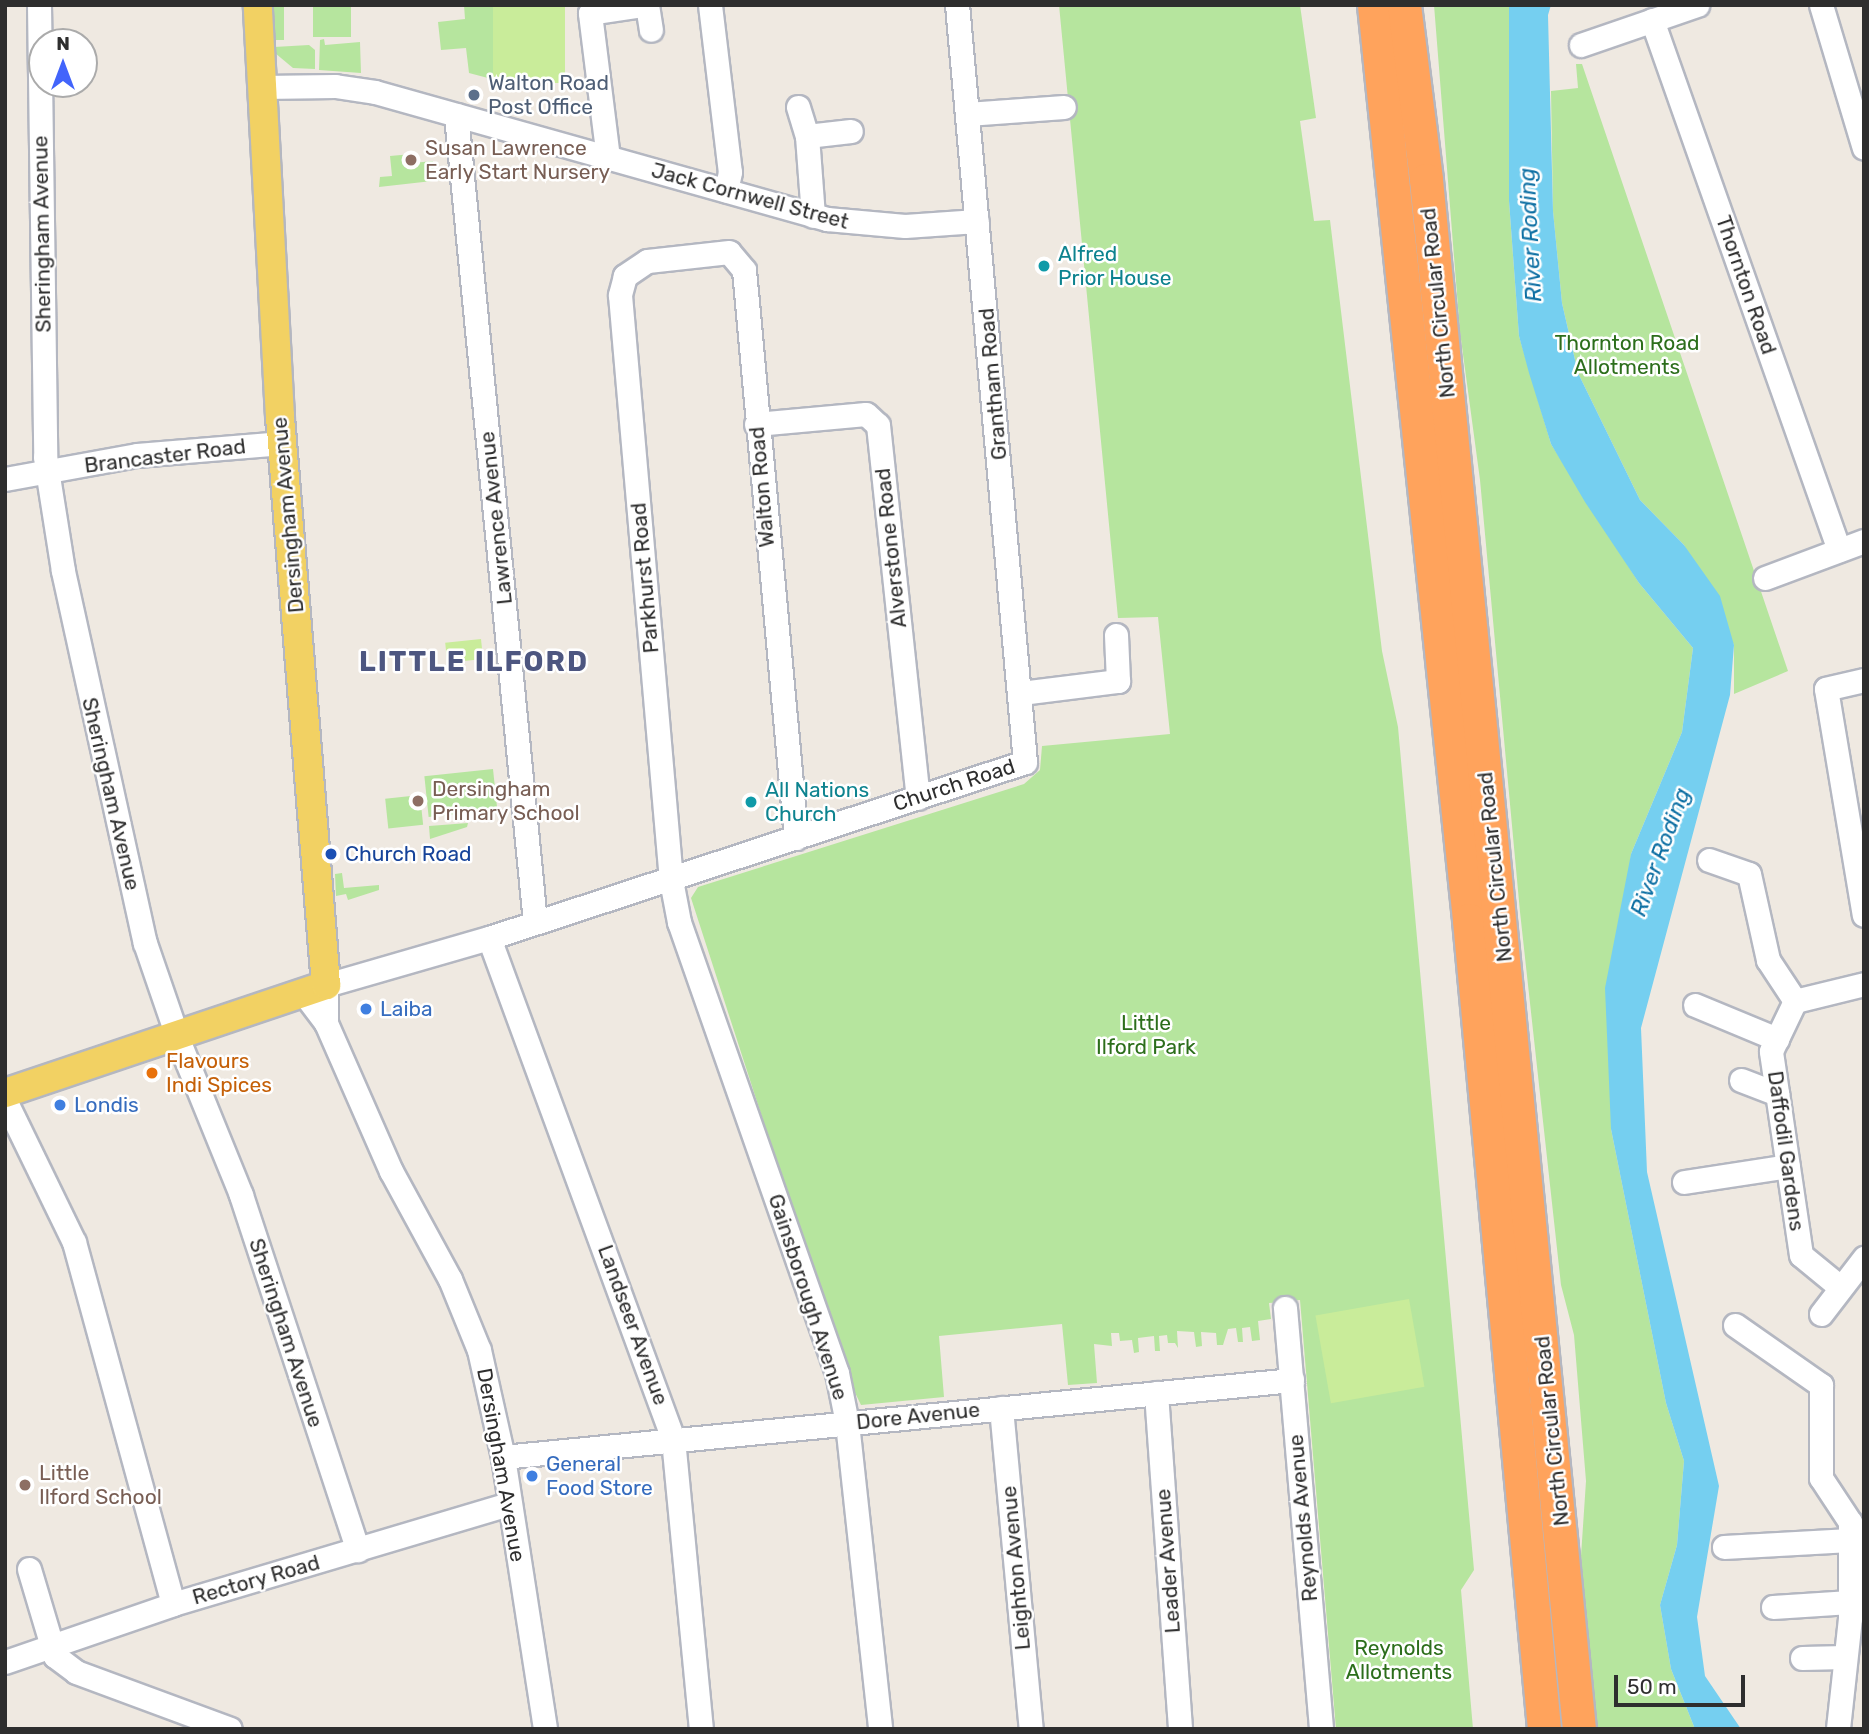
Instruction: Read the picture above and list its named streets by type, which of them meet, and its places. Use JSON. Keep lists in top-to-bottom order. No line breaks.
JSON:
{"streets":{"highway":["North Circular Road"],"main road":["Dersingham Avenue","Church Road"],"street":["Jack Cornwell Street","Sheringham Avenue","Thornton Road","Grantham Road","Brancaster Road","Walton Road","Lawrence Avenue","Alverstone Road","Parkhurst Road","Daffodil Gardens","Gainsborough Avenue","Landseer Avenue","Dore Avenue","Reynolds Avenue","Leader Avenue","Leighton Avenue","Rectory Road"]},"crossings":[["Jack Cornwell Street","Grantham Road"],["Jack Cornwell Street","Dersingham Avenue"],["Jack Cornwell Street","Lawrence Avenue"],["Sheringham Avenue","Brancaster Road"],["Sheringham Avenue","Church Road"],["Sheringham Avenue","Rectory Road"],["Grantham Road","Church Road"],["Brancaster Road","Dersingham Avenue"],["Walton Road","Alverstone Road"],["Walton Road","Parkhurst Road"],["Walton Road","Church Road"],["Dersingham Avenue","Church Road"],["Dersingham Avenue","Dore Avenue"],["Dersingham Avenue","Rectory Road"],["Lawrence Avenue","Church Road"],["Alverstone Road","Church Road"],["Parkhurst Road","Church Road"],["Parkhurst Road","Gainsborough Avenue"],["Church Road","Gainsborough Avenue"],["Church Road","Landseer Avenue"],["Gainsborough Avenue","Dore Avenue"],["Landseer Avenue","Dore Avenue"],["Dore Avenue","Reynolds Avenue"],["Dore Avenue","Leader Avenue"],["Dore Avenue","Leighton Avenue"]],"districts":["LITTLE ILFORD"],"water":["River Roding"],"parks":["Thornton Road Allotments","Little Ilford Park","Reynolds Allotments"],"places":["Walton Road Post Office","Susan Lawrence Early Start Nursery","Alfred Prior House","Dersingham Primary School","All Nations Church","Church Road","Laiba","Flavours Indi Spices","Londis","General Food Store","Little Ilford School"],"scale_bar":"50 m","north":"top"}
